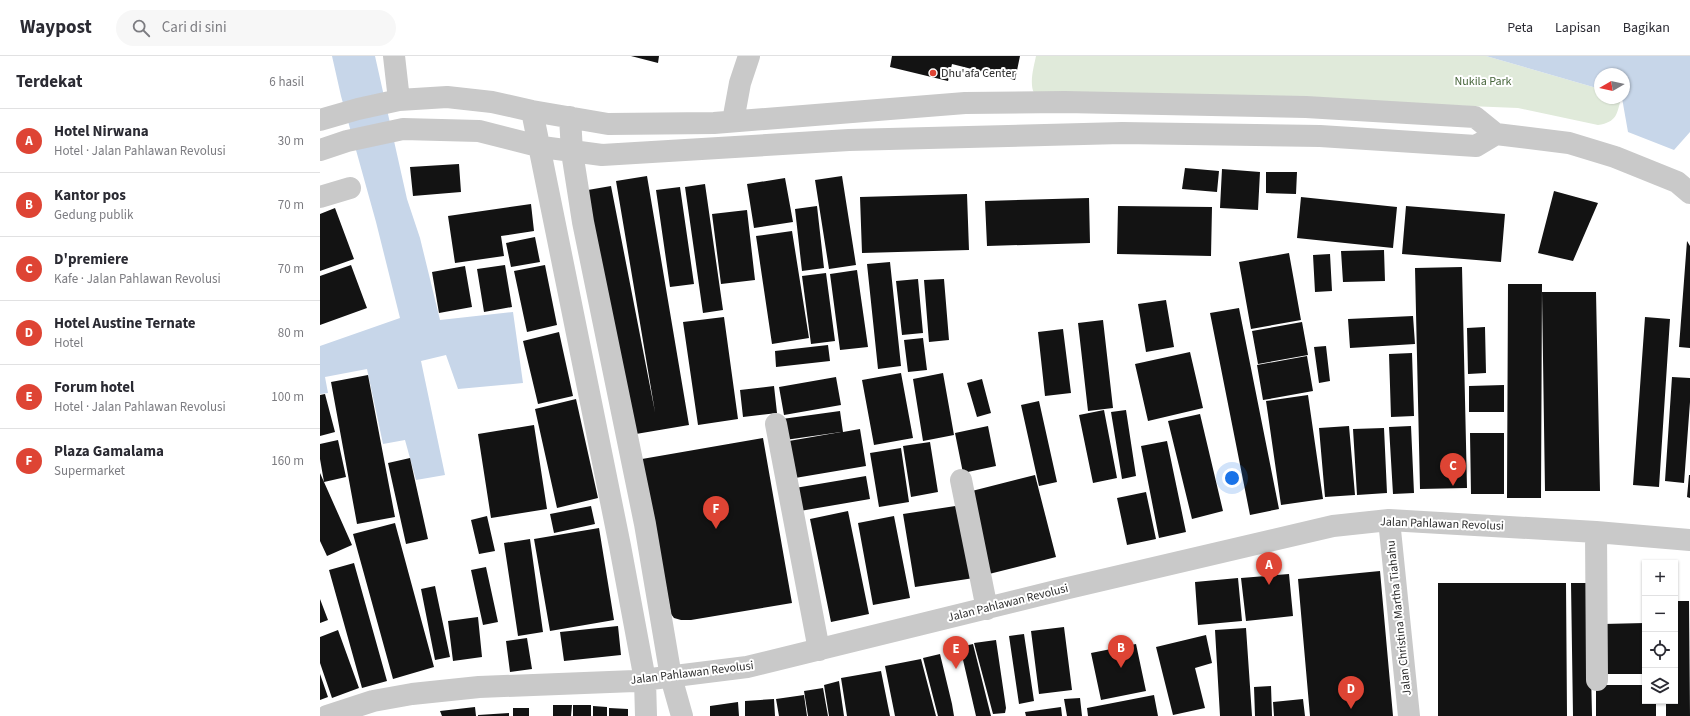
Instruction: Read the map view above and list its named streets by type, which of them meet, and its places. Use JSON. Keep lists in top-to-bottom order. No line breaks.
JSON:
{"streets":{"street":["Jalan Pahlawan Revolusi","Jalan Christina Martha Tiahahu"]},"crossings":[["Jalan Pahlawan Revolusi","Jalan Christina Martha Tiahahu"]],"parks":["Nukila Park"],"places":["Dhu'afa Center"],"north":"left","page":{"header":"Waypost","search":"Cari di sini","nav":["Peta","Lapisan","Bagikan"],"heading":["Terdekat","6 hasil"],"list":[{"mark":"A","name":"Hotel Nirwana","note":"Hotel · Jalan Pahlawan Revolusi","value":"30 m"},{"mark":"B","name":"Kantor pos","note":"Gedung publik","value":"70 m"},{"mark":"C","name":"D'premiere","note":"Kafe · Jalan Pahlawan Revolusi","value":"70 m"},{"mark":"D","name":"Hotel Austine Ternate","note":"Hotel","value":"80 m"},{"mark":"E","name":"Forum hotel","note":"Hotel · Jalan Pahlawan Revolusi","value":"100 m"},{"mark":"F","name":"Plaza Gamalama","note":"Supermarket","value":"160 m"}],"pins":["C","F","A","B","E","D"],"map_buttons":["+","−"]}}
